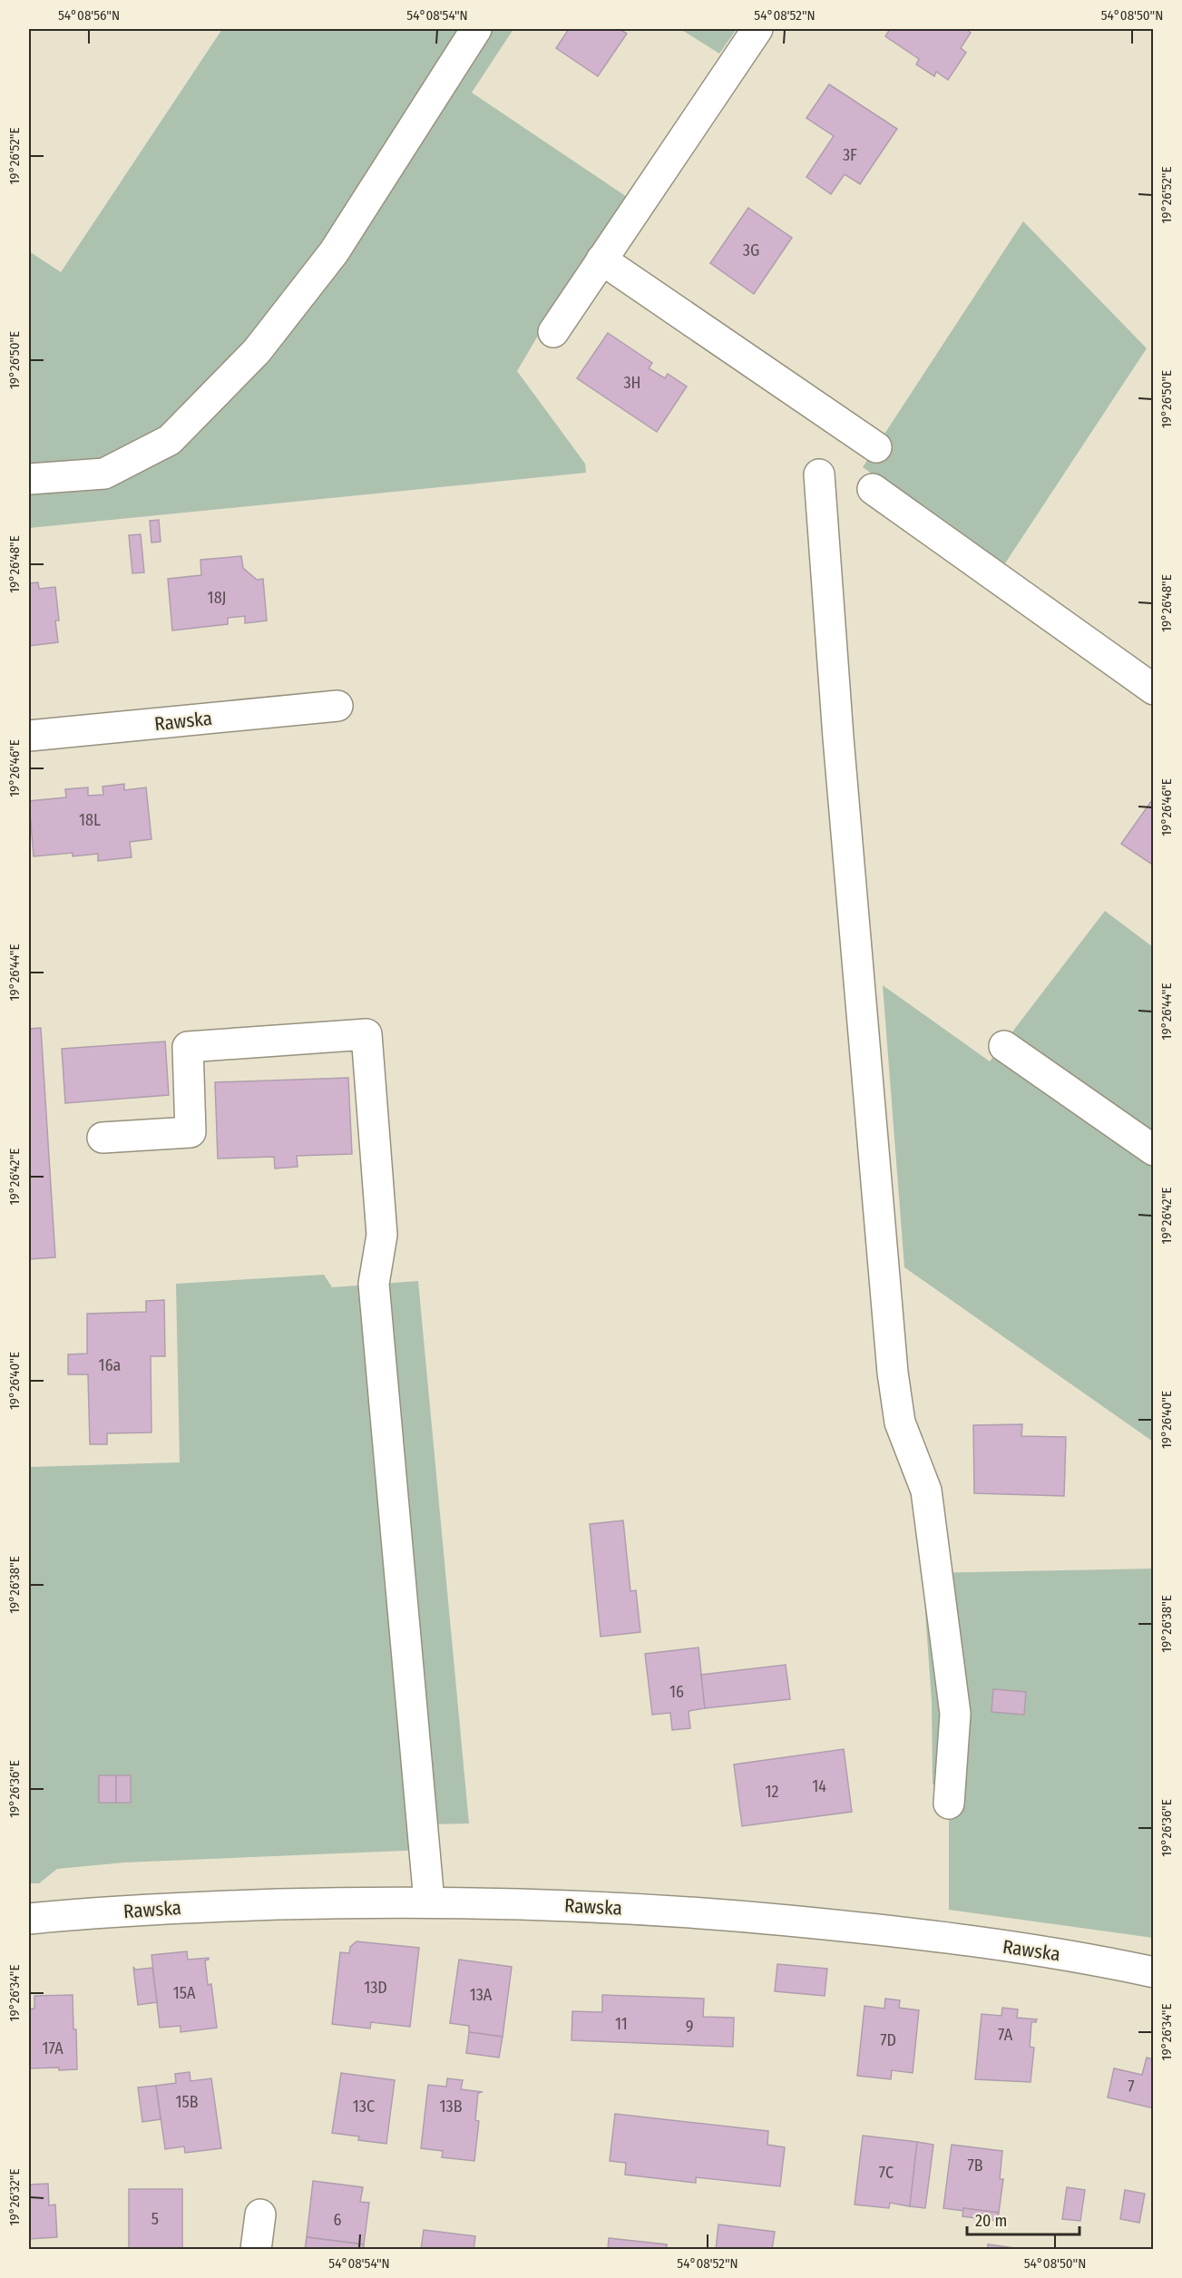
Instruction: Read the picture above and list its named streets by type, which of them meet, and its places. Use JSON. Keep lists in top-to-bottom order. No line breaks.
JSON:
{"streets":{"street":["Rawska"]},"house_numbers":["3F","3G","3H","18J","18L","16a","16","14","12","13D","15A","13A","11","9","7A","7D","17A","7","15B","13C","13B","7B","7C","5","6"],"scale_bar":"20 m","coordinates":["54°08'56\"N","54°08'54\"N","54°08'52\"N","54°08'50\"N","19°26'52\"E","19°26'50\"E","19°26'48\"E","19°26'46\"E","19°26'44\"E","19°26'42\"E","19°26'40\"E","19°26'38\"E","19°26'36\"E","19°26'34\"E","19°26'32\"E"]}
